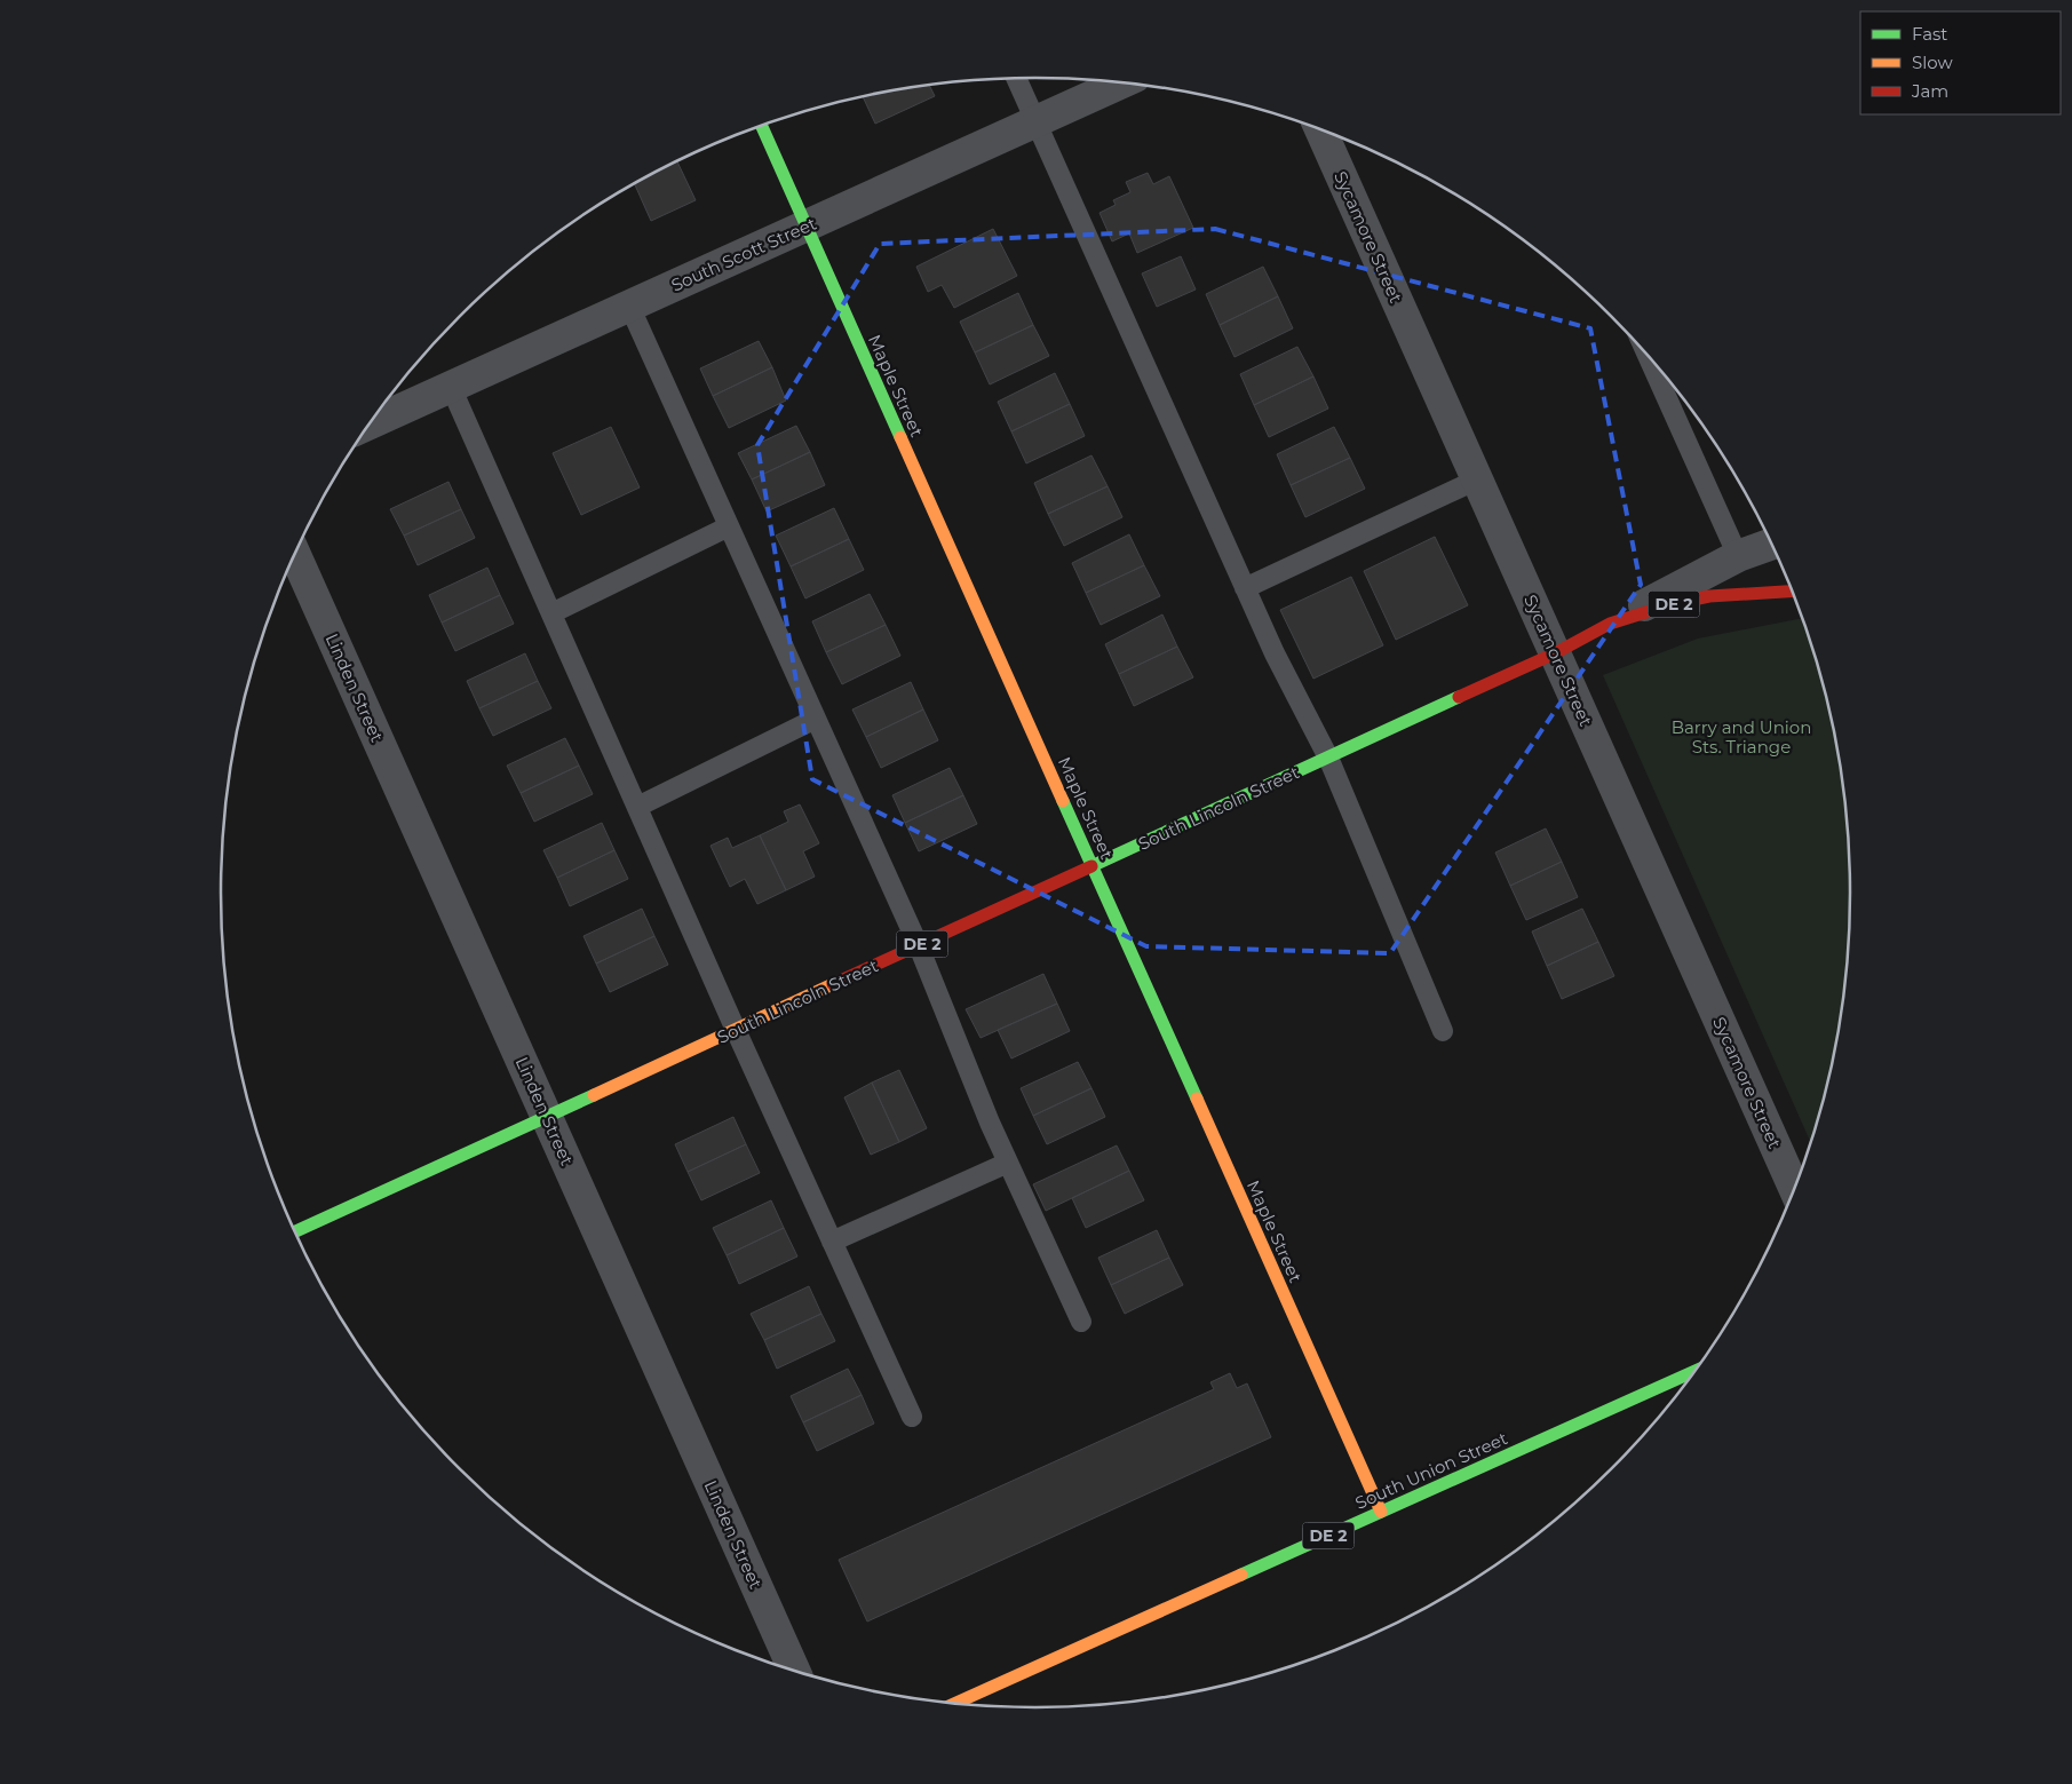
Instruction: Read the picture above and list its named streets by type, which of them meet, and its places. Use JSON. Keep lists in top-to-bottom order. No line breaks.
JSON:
{"streets":{"main road":["Maple Street","DE 2","South Lincoln Street","South Union Street"],"street":["Sycamore Street","South Scott Street","Linden Street"]},"crossings":[["Sycamore Street","DE 2"],["Sycamore Street","South Lincoln Street"],["South Scott Street","Maple Street"],["Maple Street","South Lincoln Street"],["Maple Street","South Union Street"],["DE 2","South Lincoln Street"],["Linden Street","South Lincoln Street"]],"parks":["Barry and Union Sts. Triange"],"legend":["Fast","Slow","Jam"]}
